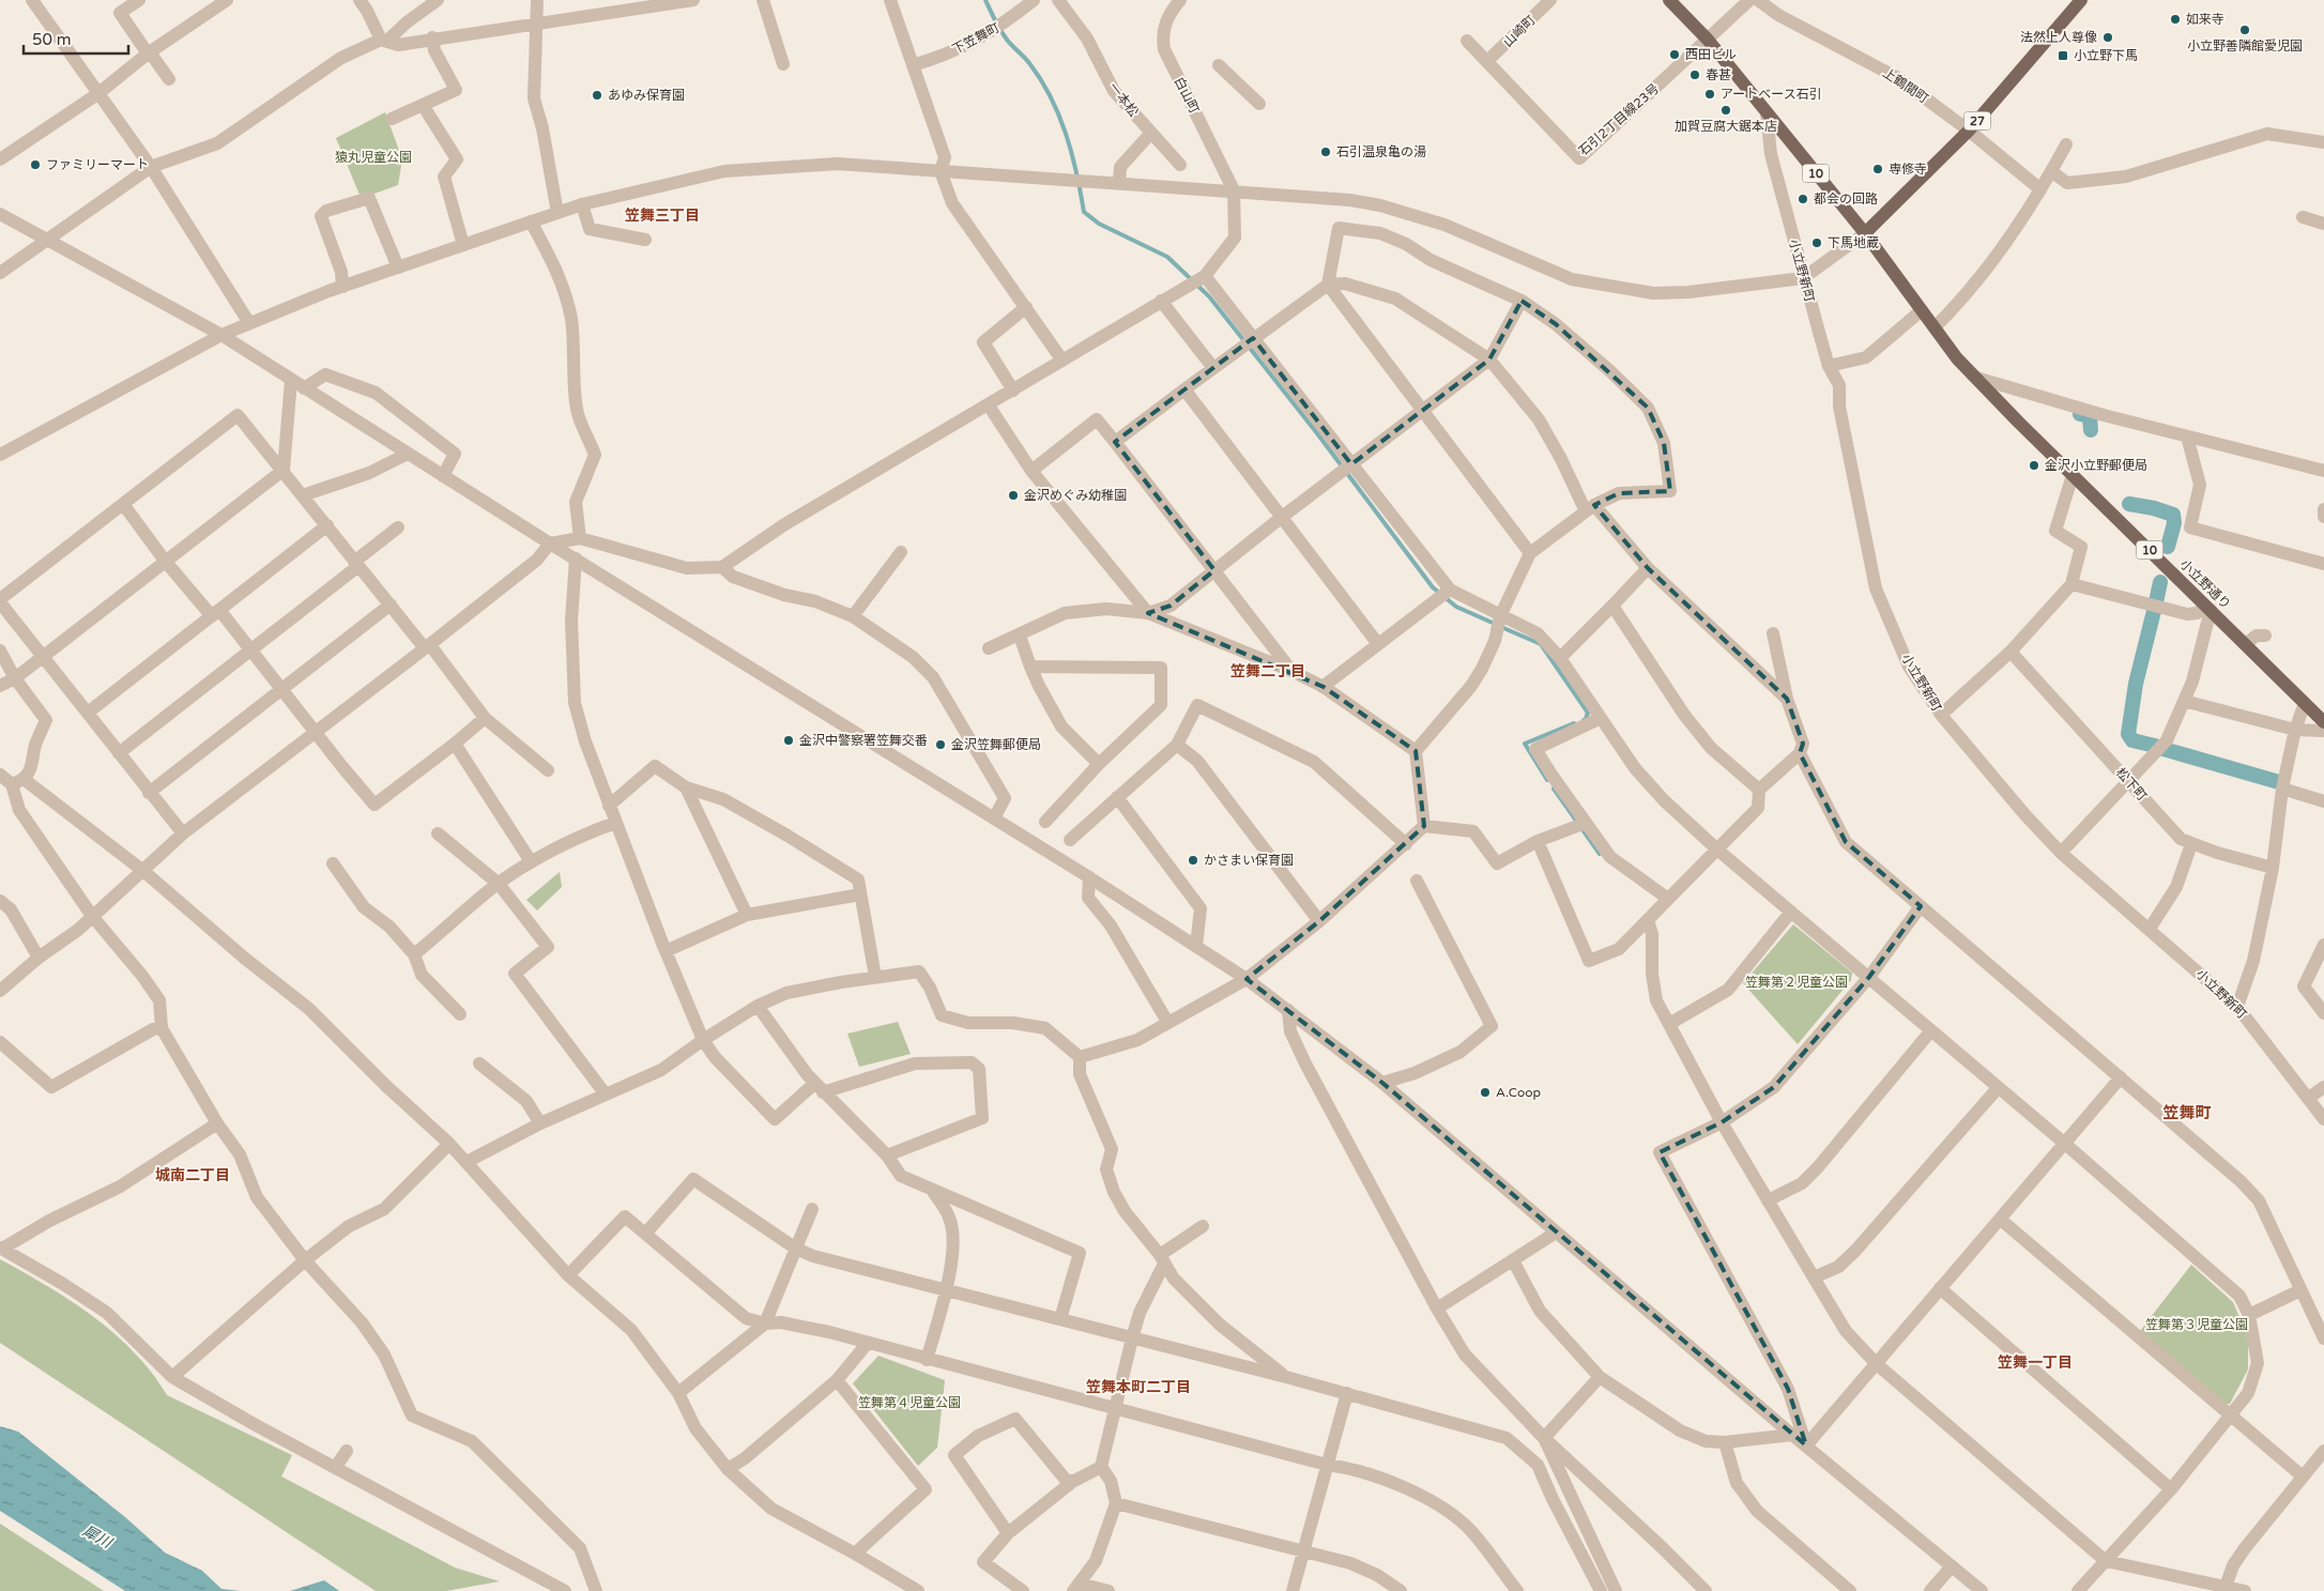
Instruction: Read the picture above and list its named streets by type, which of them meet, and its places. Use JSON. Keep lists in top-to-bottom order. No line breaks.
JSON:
{"streets":{"main road":["27","10","小立野通り"],"street":["山崎町","下笠舞町","上鶴間町","白山町","一本松","石引2丁目線23号","小立野新町","松下町"]},"crossings":[["山崎町","石引2丁目線23号"],["上鶴間町","27"],["石引2丁目線23号","10"],["27","10"],["10","小立野新町"],["10","小立野通り"]],"districts":["笠舞三丁目","笠舞二丁目","笠舞町","城南二丁目","笠舞一丁目","笠舞本町二丁目"],"water":["犀川"],"parks":["猿丸児童公園","笠舞第２児童公園","笠舞第３児童公園","笠舞第４児童公園"],"places":{"other":["如来寺","小立野善隣館愛児園","法然上人尊像","西田ビル","春甚","アートベース石引","あゆみ保育園","加賀豆腐大鋸本店","石引温泉亀の湯","ファミリーマート","専修寺","都会の回路","下馬地蔵","金沢小立野郵便局","金沢めぐみ幼稚園","金沢中警察署笠舞交番","金沢笠舞郵便局","かさまい保育園","A.Coop"],"transit":["小立野下馬"]},"scale_bar":"50 m"}
